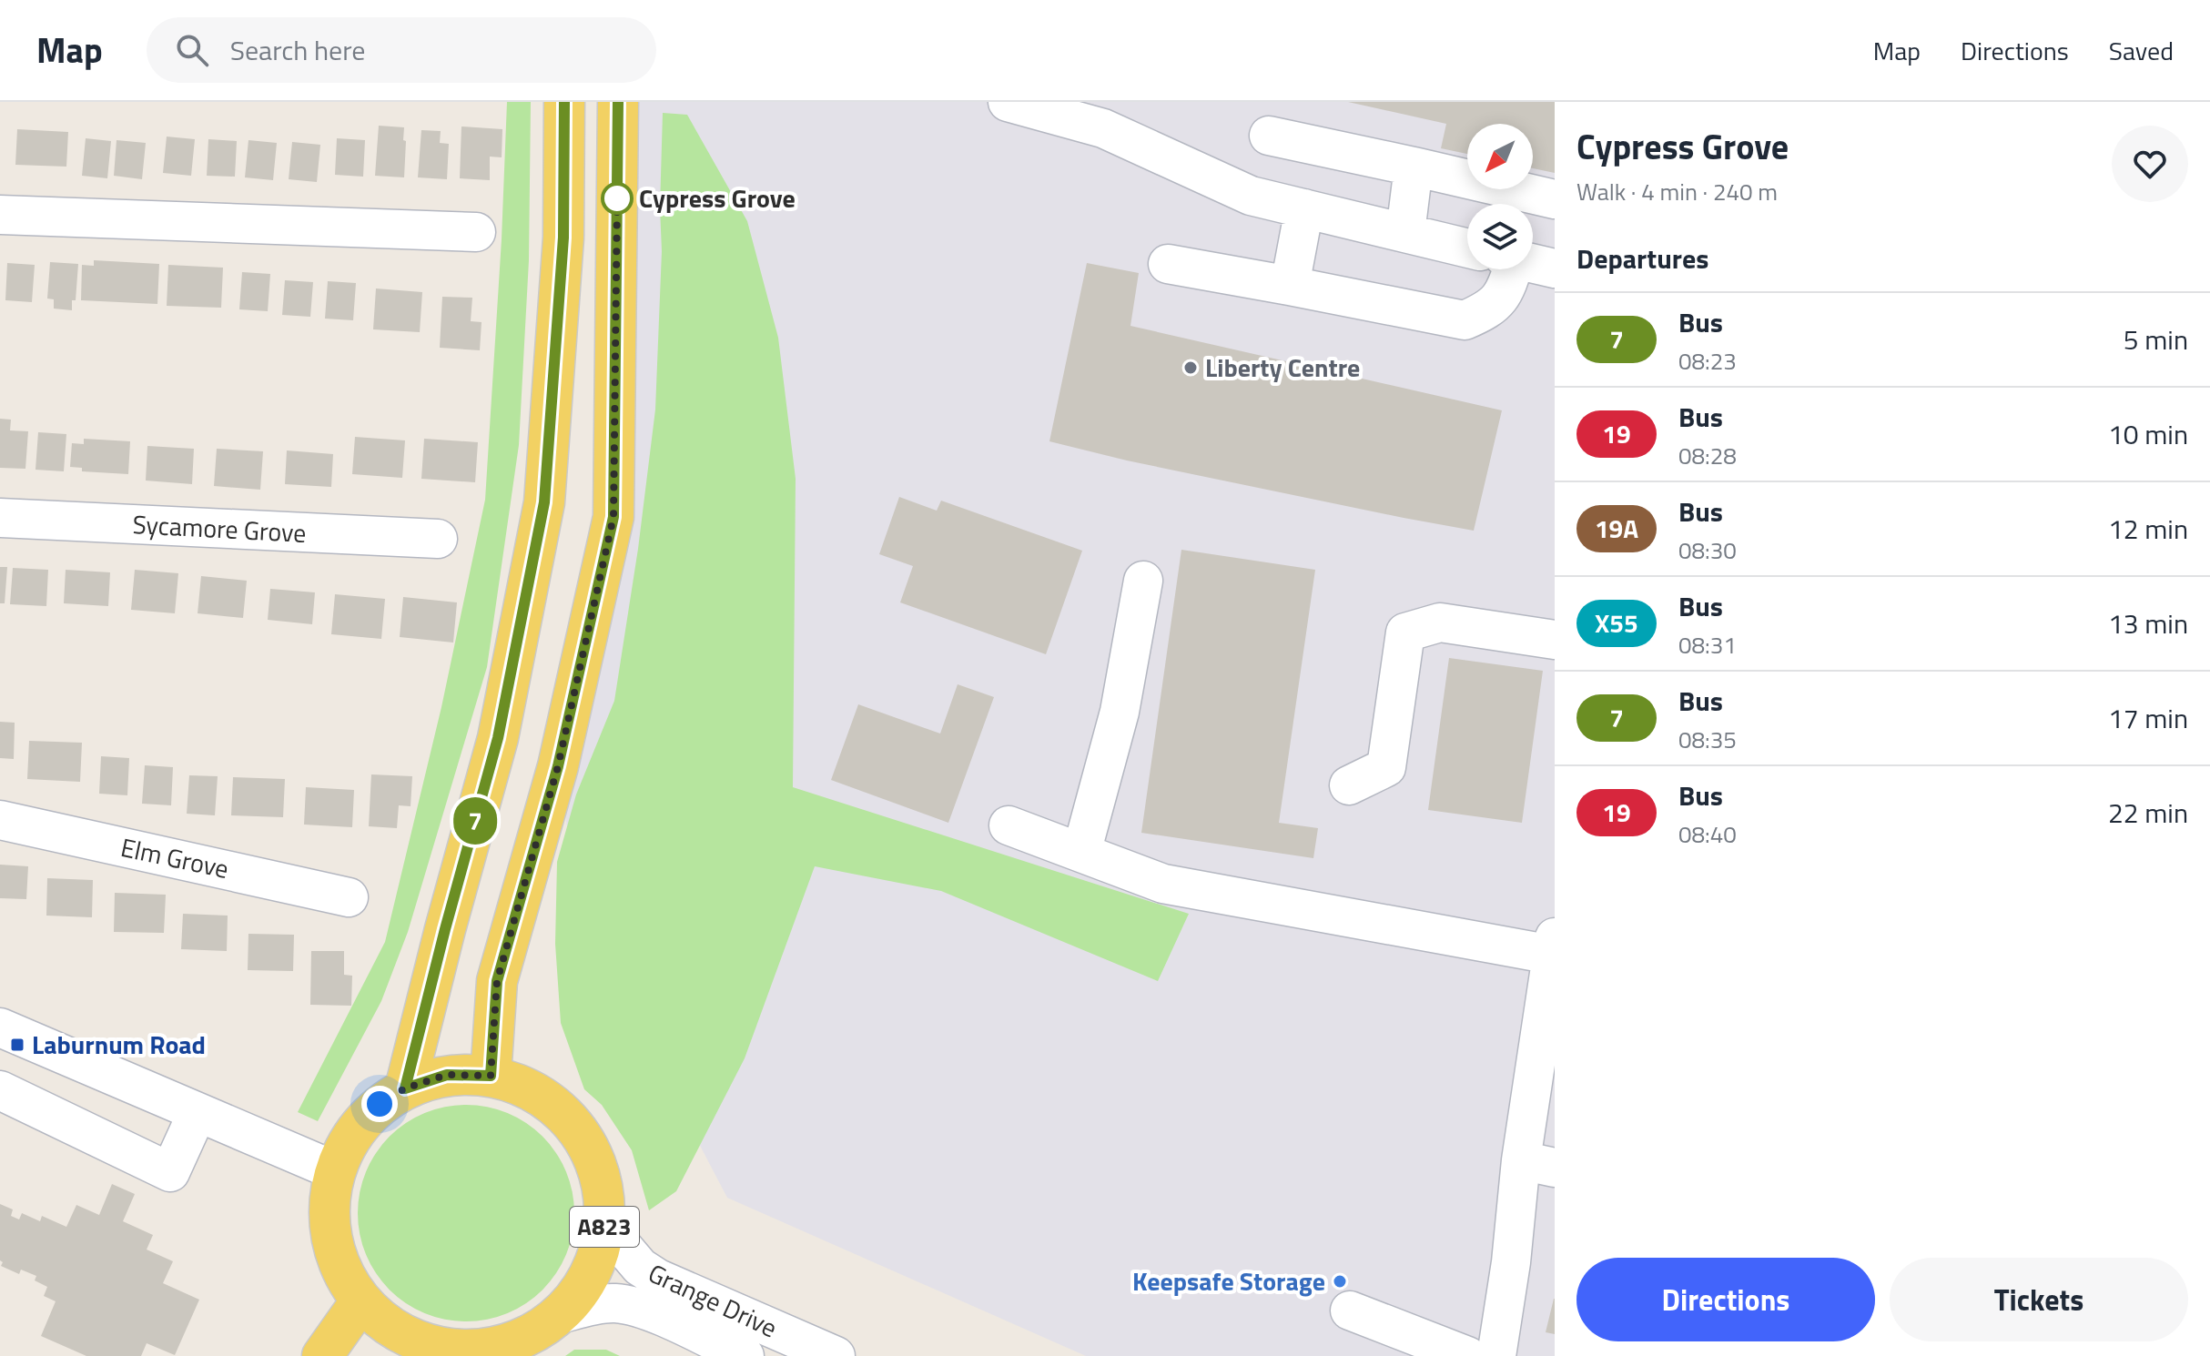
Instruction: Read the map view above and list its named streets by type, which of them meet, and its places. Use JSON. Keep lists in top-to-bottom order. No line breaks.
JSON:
{"streets":{"main road":["A823"],"street":["Sycamore Grove","Elm Grove","Grange Drive"]},"crossings":[["A823","Grange Drive"]],"places":{"other":["Cypress Grove","Liberty Centre","Keepsafe Storage"],"transit":["Laburnum Road"]},"lines":["bus line 7"],"north":"bottom left","page":{"header":"Map","search":"Search here","nav":["Map","Directions","Saved"],"on_map":"7","heading":[["Cypress Grove","Walk · 4 min · 240 m"],"Departures"],"list":[{"mark":"7","name":"Bus","note":"08:23","value":"5 min"},{"mark":"19","name":"Bus","note":"08:28","value":"10 min"},{"mark":"19A","name":"Bus","note":"08:30","value":"12 min"},{"mark":"X55","name":"Bus","note":"08:31","value":"13 min"},{"mark":"7","name":"Bus","note":"08:35","value":"17 min"},{"mark":"19","name":"Bus","note":"08:40","value":"22 min"}],"buttons":["Directions","Tickets"]}}
